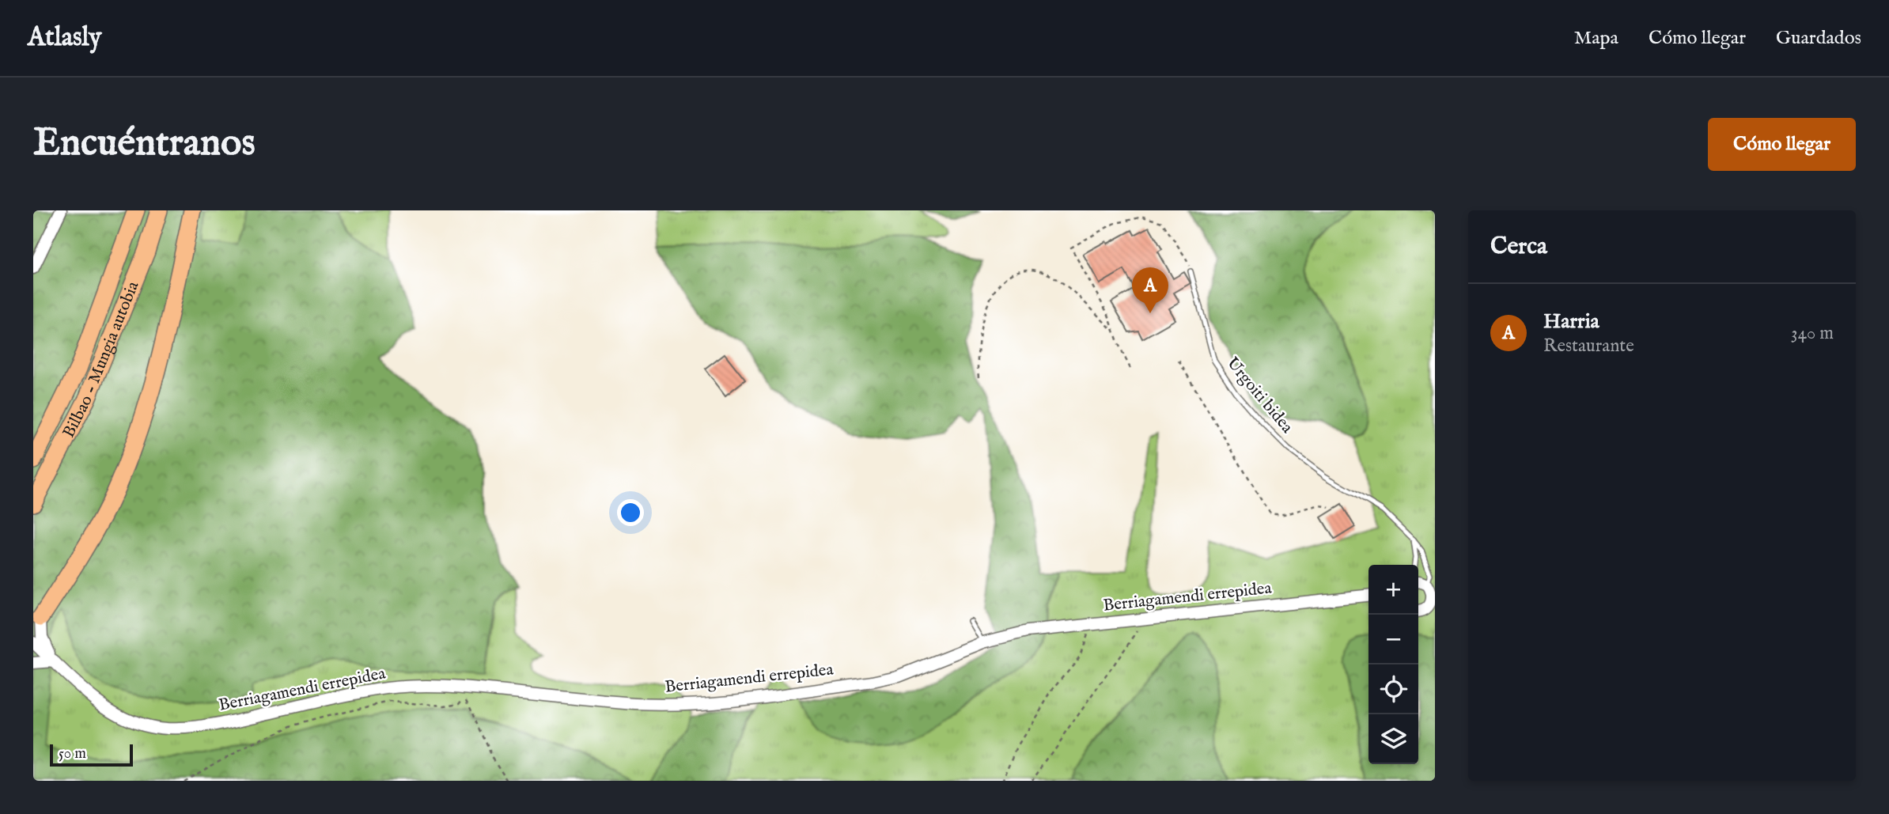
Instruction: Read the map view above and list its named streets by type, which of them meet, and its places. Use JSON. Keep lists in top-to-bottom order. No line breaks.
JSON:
{"streets":{"highway":["Bilbao - Mungia autobia"],"street":["Berriagamendi errepidea"],"lane":["Urgoiti bidea"]},"scale_bar":"50 m","page":{"header":"Atlasly","nav":["Mapa","Cómo llegar","Guardados"],"buttons":"Cómo llegar","title":"Encuéntranos","heading":"Cerca","pins":"A","list":[{"mark":"A","name":"Harria","note":"Restaurante","value":"340 m"}],"map_buttons":["+","−"],"scale":"50 m"}}
